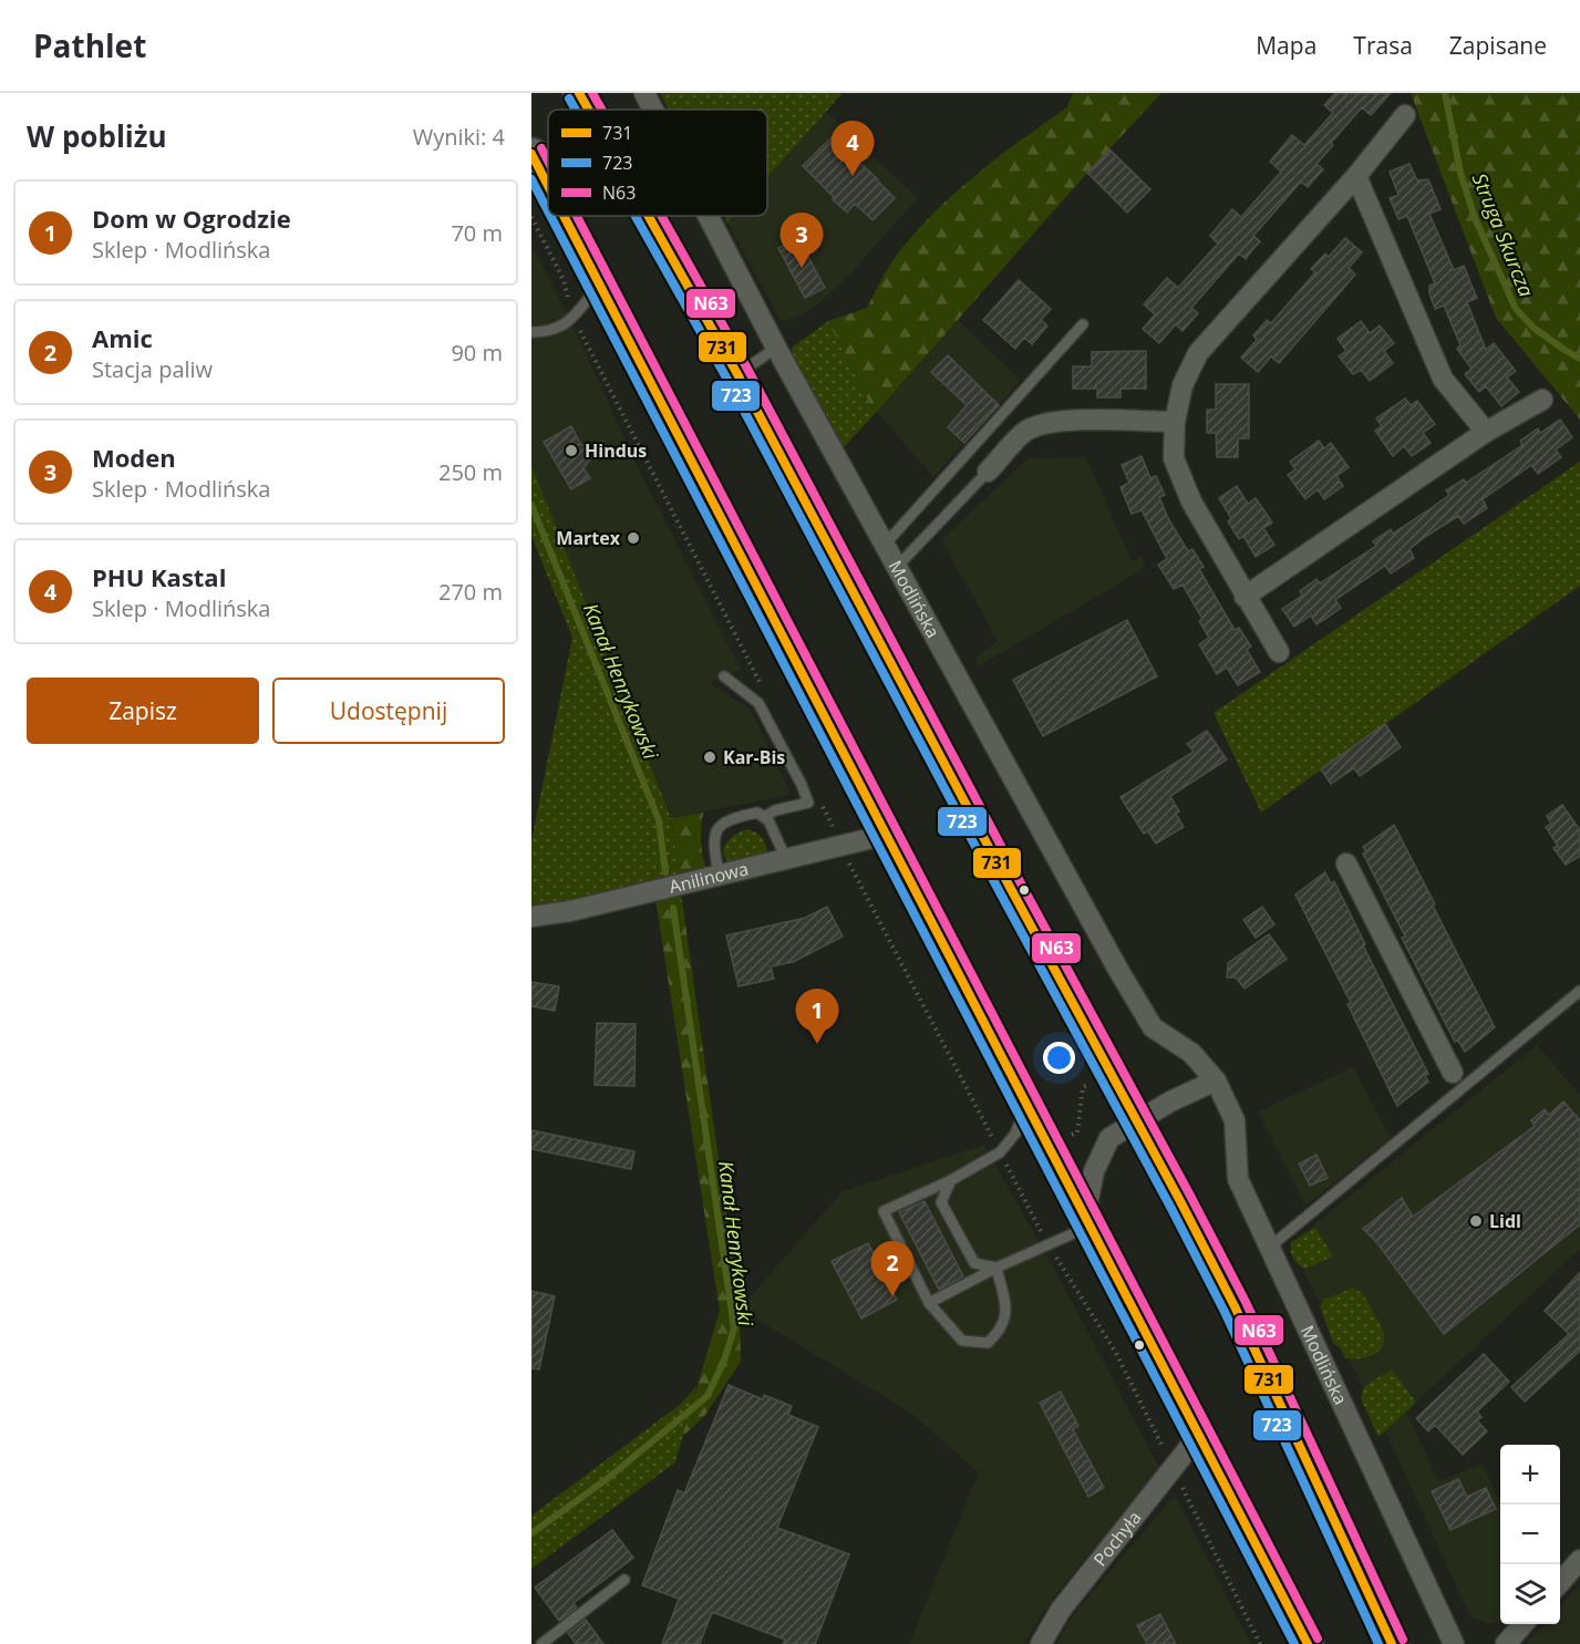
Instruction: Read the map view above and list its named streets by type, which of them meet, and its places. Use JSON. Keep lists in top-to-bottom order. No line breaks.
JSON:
{"streets":{"street":["Modlińska","Anilinowa","Pochyła"]},"water":["Struga Skurcza","Kanał Henrykowski"],"places":["Hindus","Martex","Kar-Bis","Lidl"],"lines":["transit line 731","transit line N63","transit line 723"],"legend":["731","723","N63"],"page":{"header":"Pathlet","nav":["Mapa","Trasa","Zapisane"],"heading":["W pobliżu","Wyniki: 4"],"pins":["4","3","1","2"],"list":[{"mark":"1","name":"Dom w Ogrodzie","note":"Sklep · Modlińska","value":"70 m"},{"mark":"2","name":"Amic","note":"Stacja paliw","value":"90 m"},{"mark":"3","name":"Moden","note":"Sklep · Modlińska","value":"250 m"},{"mark":"4","name":"PHU Kastal","note":"Sklep · Modlińska","value":"270 m"}],"buttons":["Zapisz","Udostępnij"],"map_buttons":["+","−"]}}
